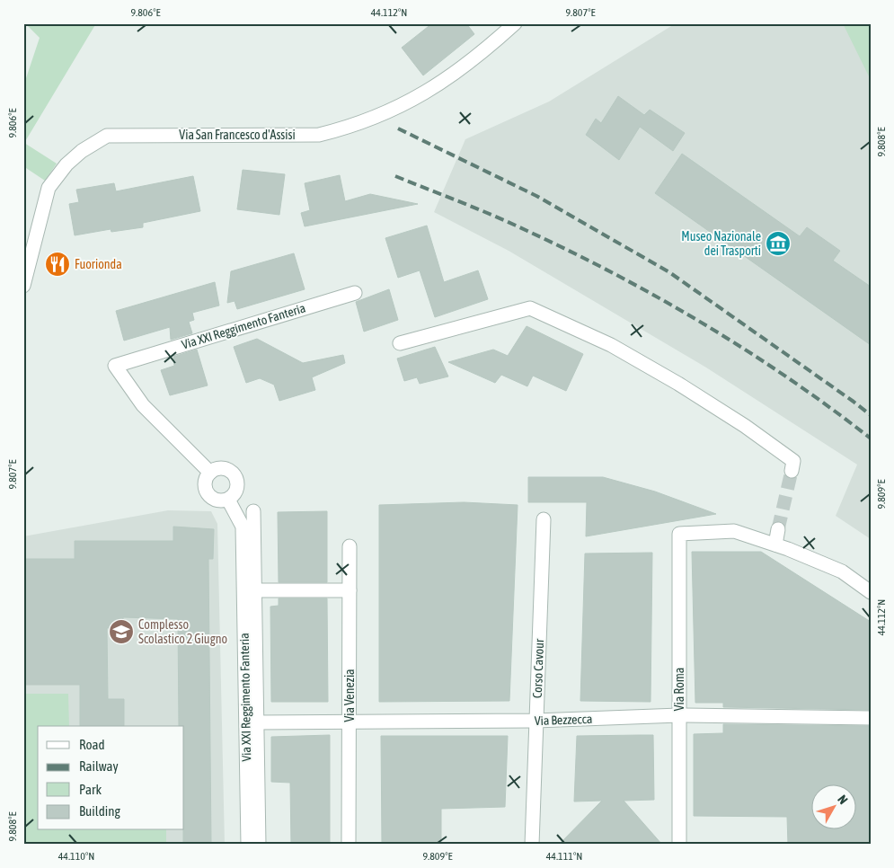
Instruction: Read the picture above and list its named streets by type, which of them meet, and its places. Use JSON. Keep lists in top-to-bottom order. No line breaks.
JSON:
{"streets":{"street":["Via San Francesco d'Assisi","Via XXI Reggimento Fanteria","Corso Cavour","Via Roma","Via Venezia","Via Bezzecca"]},"crossings":[["Via XXI Reggimento Fanteria","Via Bezzecca"],["Corso Cavour","Via Bezzecca"],["Via Roma","Via Bezzecca"],["Via Venezia","Via Bezzecca"]],"places":{"museum":["Museo Nazionale dei Trasporti"],"restaurant":["Fuorionda"],"school or university":["Complesso Scolastico 2 Giugno"]},"legend":["Road","Railway","Park","Building"],"north":"top right","coordinates":["9.806°E","44.112°N","9.807°E","9.808°E","9.809°E","44.110°N","44.111°N"]}
